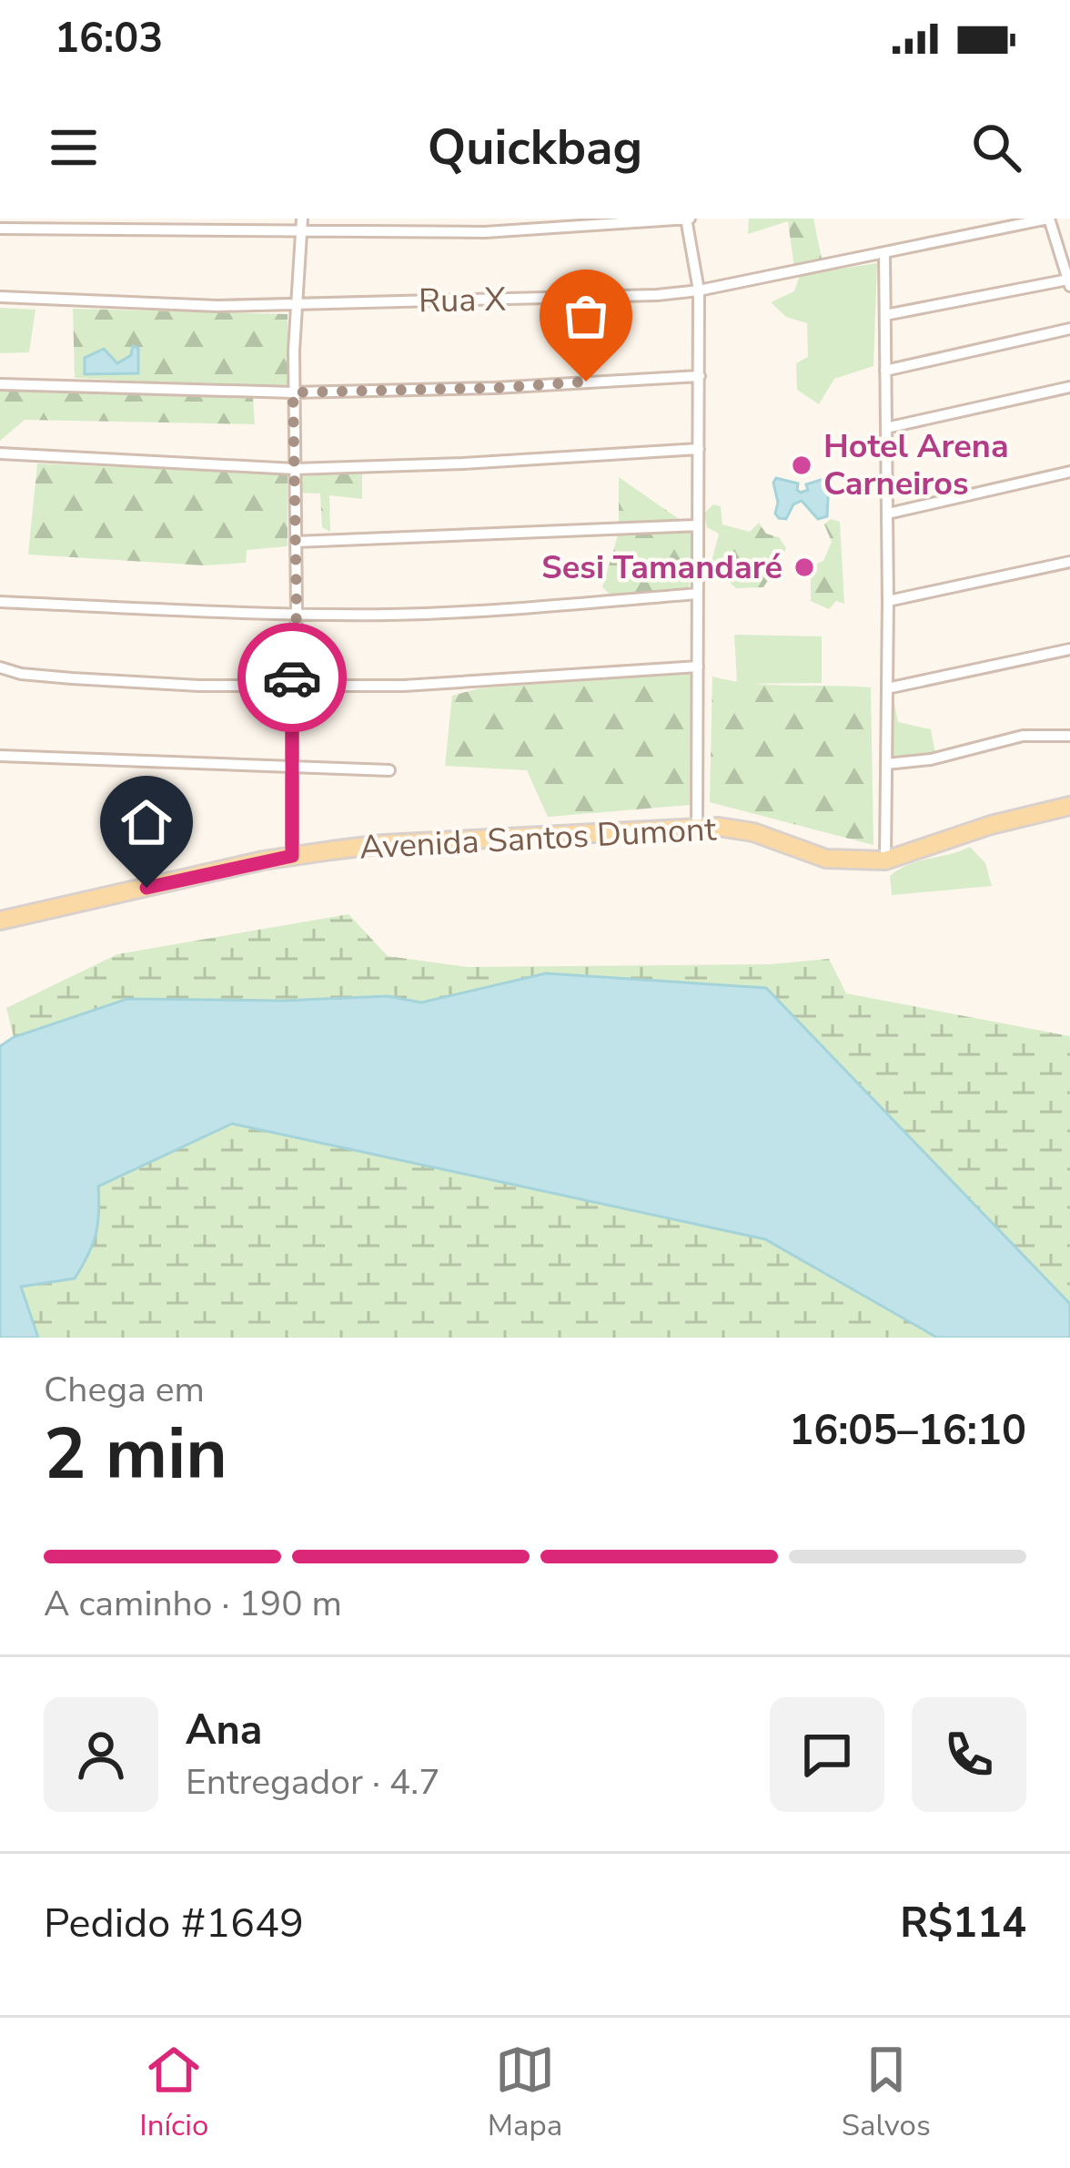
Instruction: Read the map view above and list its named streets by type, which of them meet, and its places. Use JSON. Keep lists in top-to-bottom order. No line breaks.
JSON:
{"streets":{"main road":["Avenida Santos Dumont"],"street":["Rua X"]},"places":["Hotel Arena Carneiros","Sesi Tamandaré"],"page":{"status":"16:03","header":"Quickbag","heading":["2 min","Chega em","16:05–16:10"],"panel":["Ana","Entregador · 4.7","Pedido #1649","R$114"],"bar":"A caminho · 190 m","tabs":["Início","Mapa","Salvos"]}}
